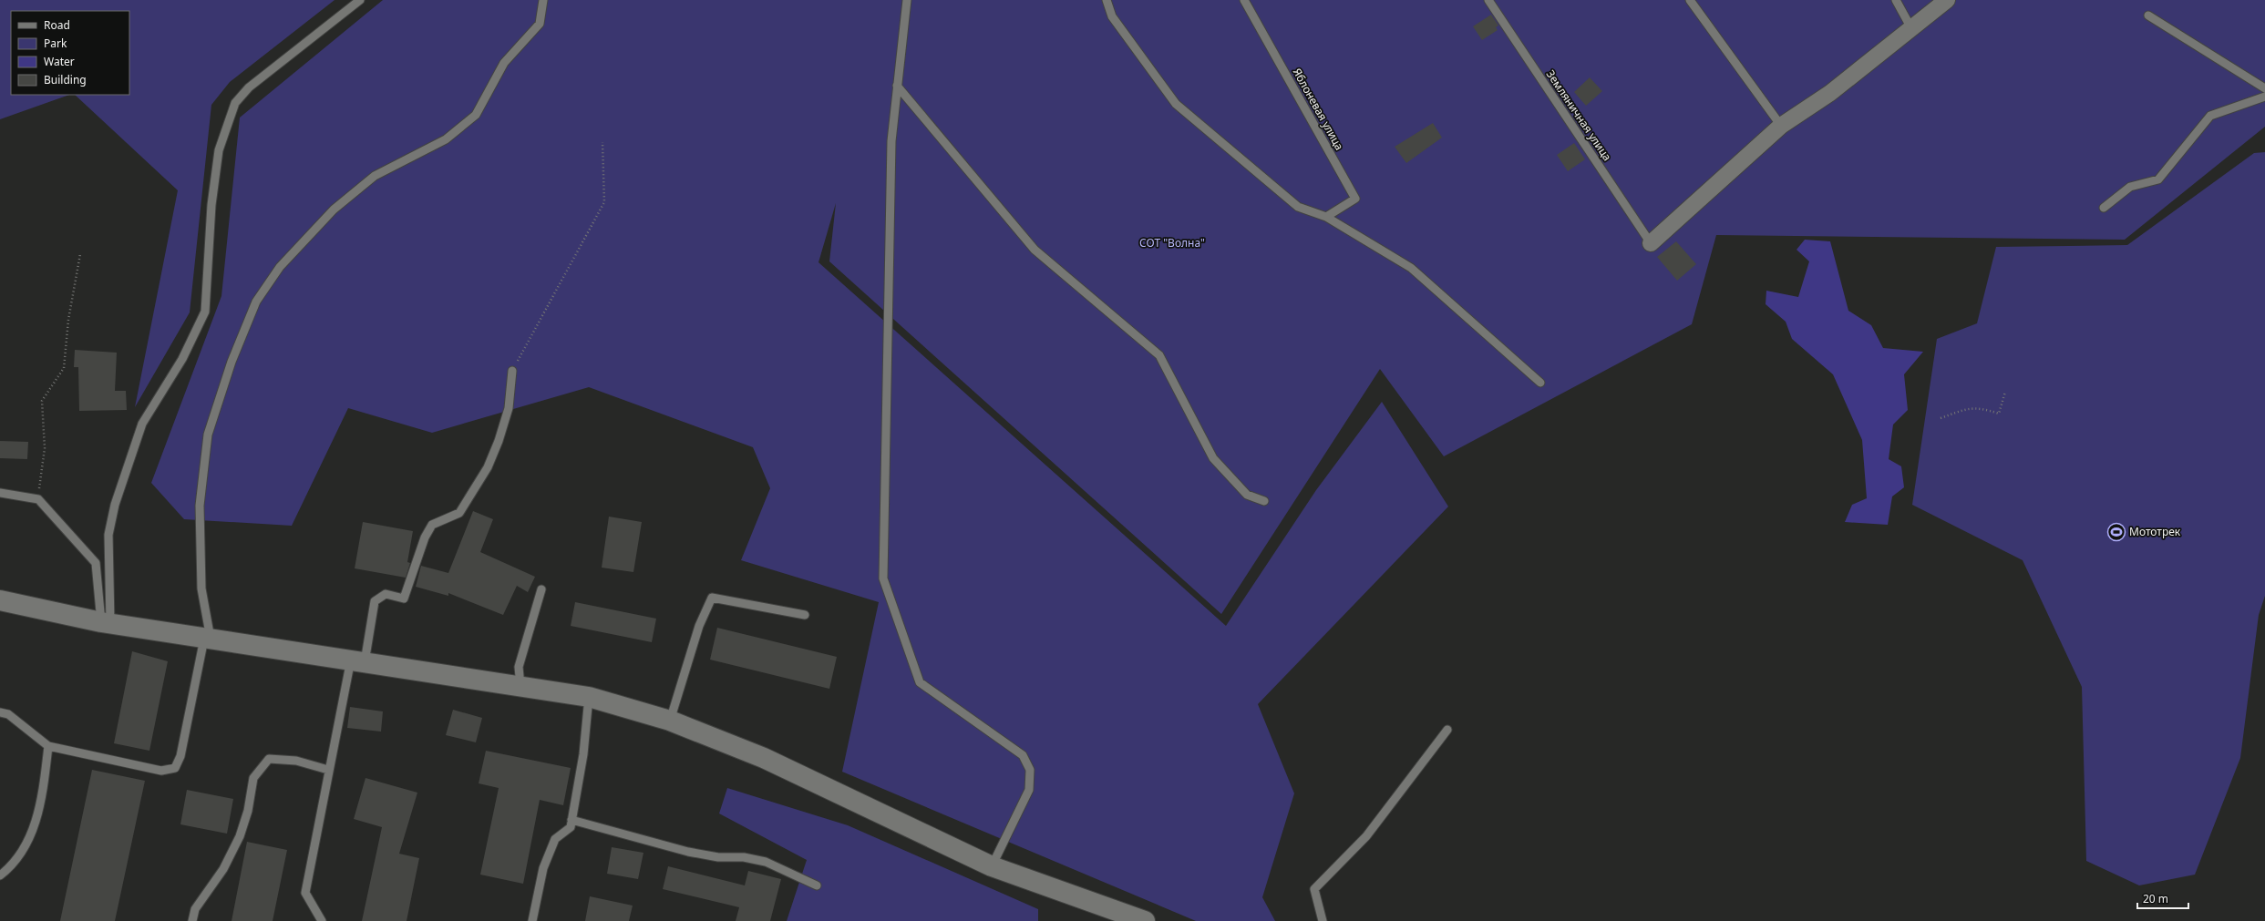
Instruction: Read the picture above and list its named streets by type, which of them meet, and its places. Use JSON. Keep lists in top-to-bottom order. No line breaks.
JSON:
{"streets":{"lane":["Яблоневая улица","Земляничная улица"]},"parks":["СОТ \"Волна\""],"places":{"sports":["Мототрек"]},"legend":["Road","Park","Water","Building"],"scale_bar":"20 m"}
